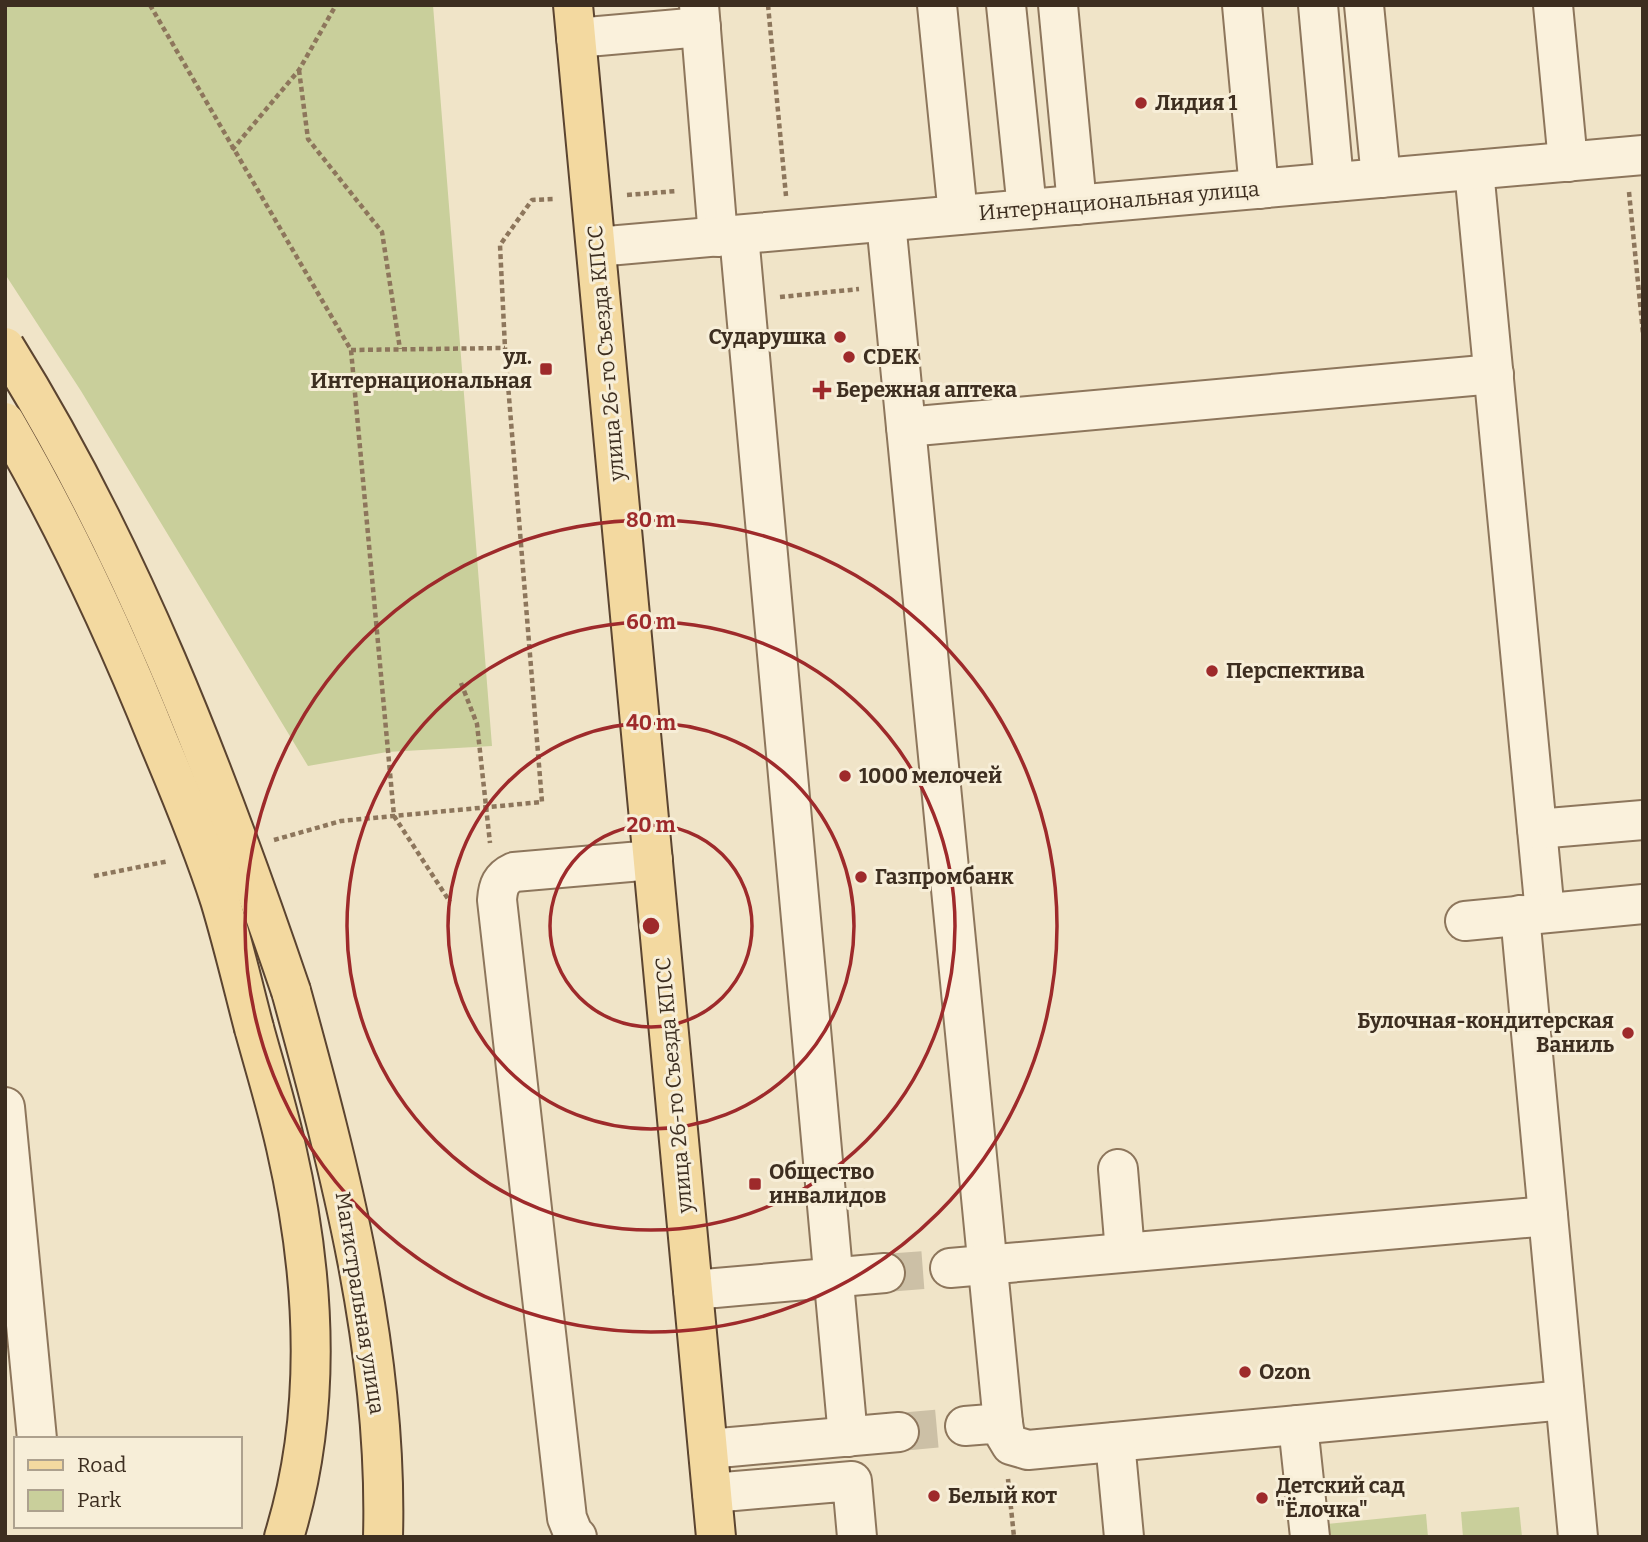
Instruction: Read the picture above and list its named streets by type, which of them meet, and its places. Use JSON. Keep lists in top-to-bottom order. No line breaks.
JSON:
{"streets":{"main road":["улица 26-го Съезда КПСС","Магистральная улица"],"street":["Интернациональная улица"]},"crossings":[["Интернациональная улица","улица 26-го Съезда КПСС"]],"places":{"other":["Лидия 1","Сударушка","CDEK","Перспектива","1000 мелочей","Газпромбанк","Булочная-кондитерская Ваниль","Ozon","Белый кот","Детский сад \"Ёлочка\""],"transit":["ул. Интернациональная","Общество инвалидов"],"health":["Бережная аптека"]},"legend":["Road","Park"],"rings":["80 m","60 m","40 m","20 m"]}
